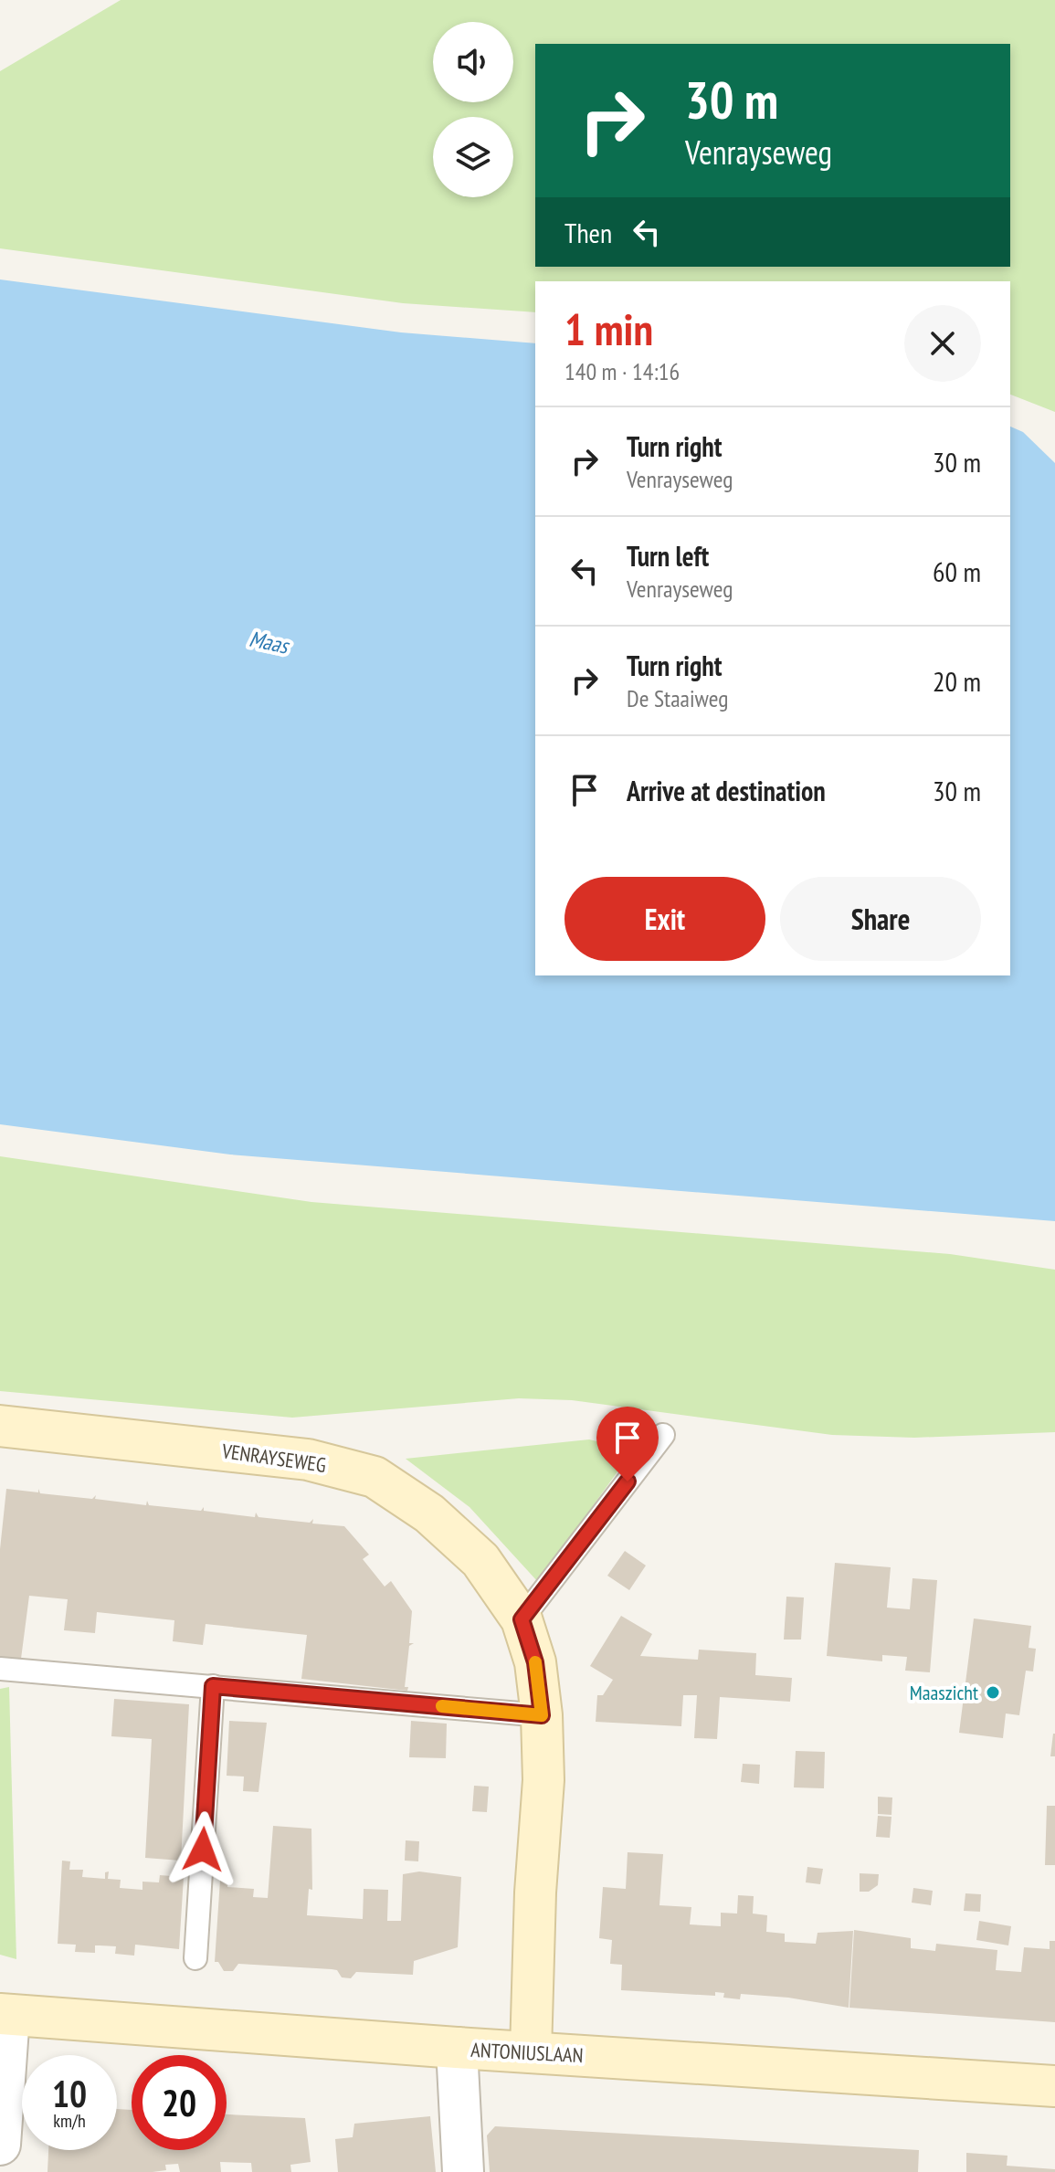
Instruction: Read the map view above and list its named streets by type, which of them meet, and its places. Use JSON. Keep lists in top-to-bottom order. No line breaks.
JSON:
{"streets":{"street":["VENRAYSEWEG","ANTONIUSLAAN"]},"crossings":[["VENRAYSEWEG","ANTONIUSLAAN"]],"water":["Maas"],"places":["Maaszicht"],"page":{"turn":["30 m","Venrayseweg"],"then":"Then","heading":["1 min","140 m · 14:16"],"list":[{"name":"Turn right","note":"Venrayseweg","value":"30 m"},{"name":"Turn left","note":"Venrayseweg","value":"60 m"},{"name":"Turn right","note":"De Staaiweg","value":"20 m"},{"name":"Arrive at destination","value":"30 m"}],"buttons":["Exit","Share"],"speed":"10 km/h","limit":"20"}}
